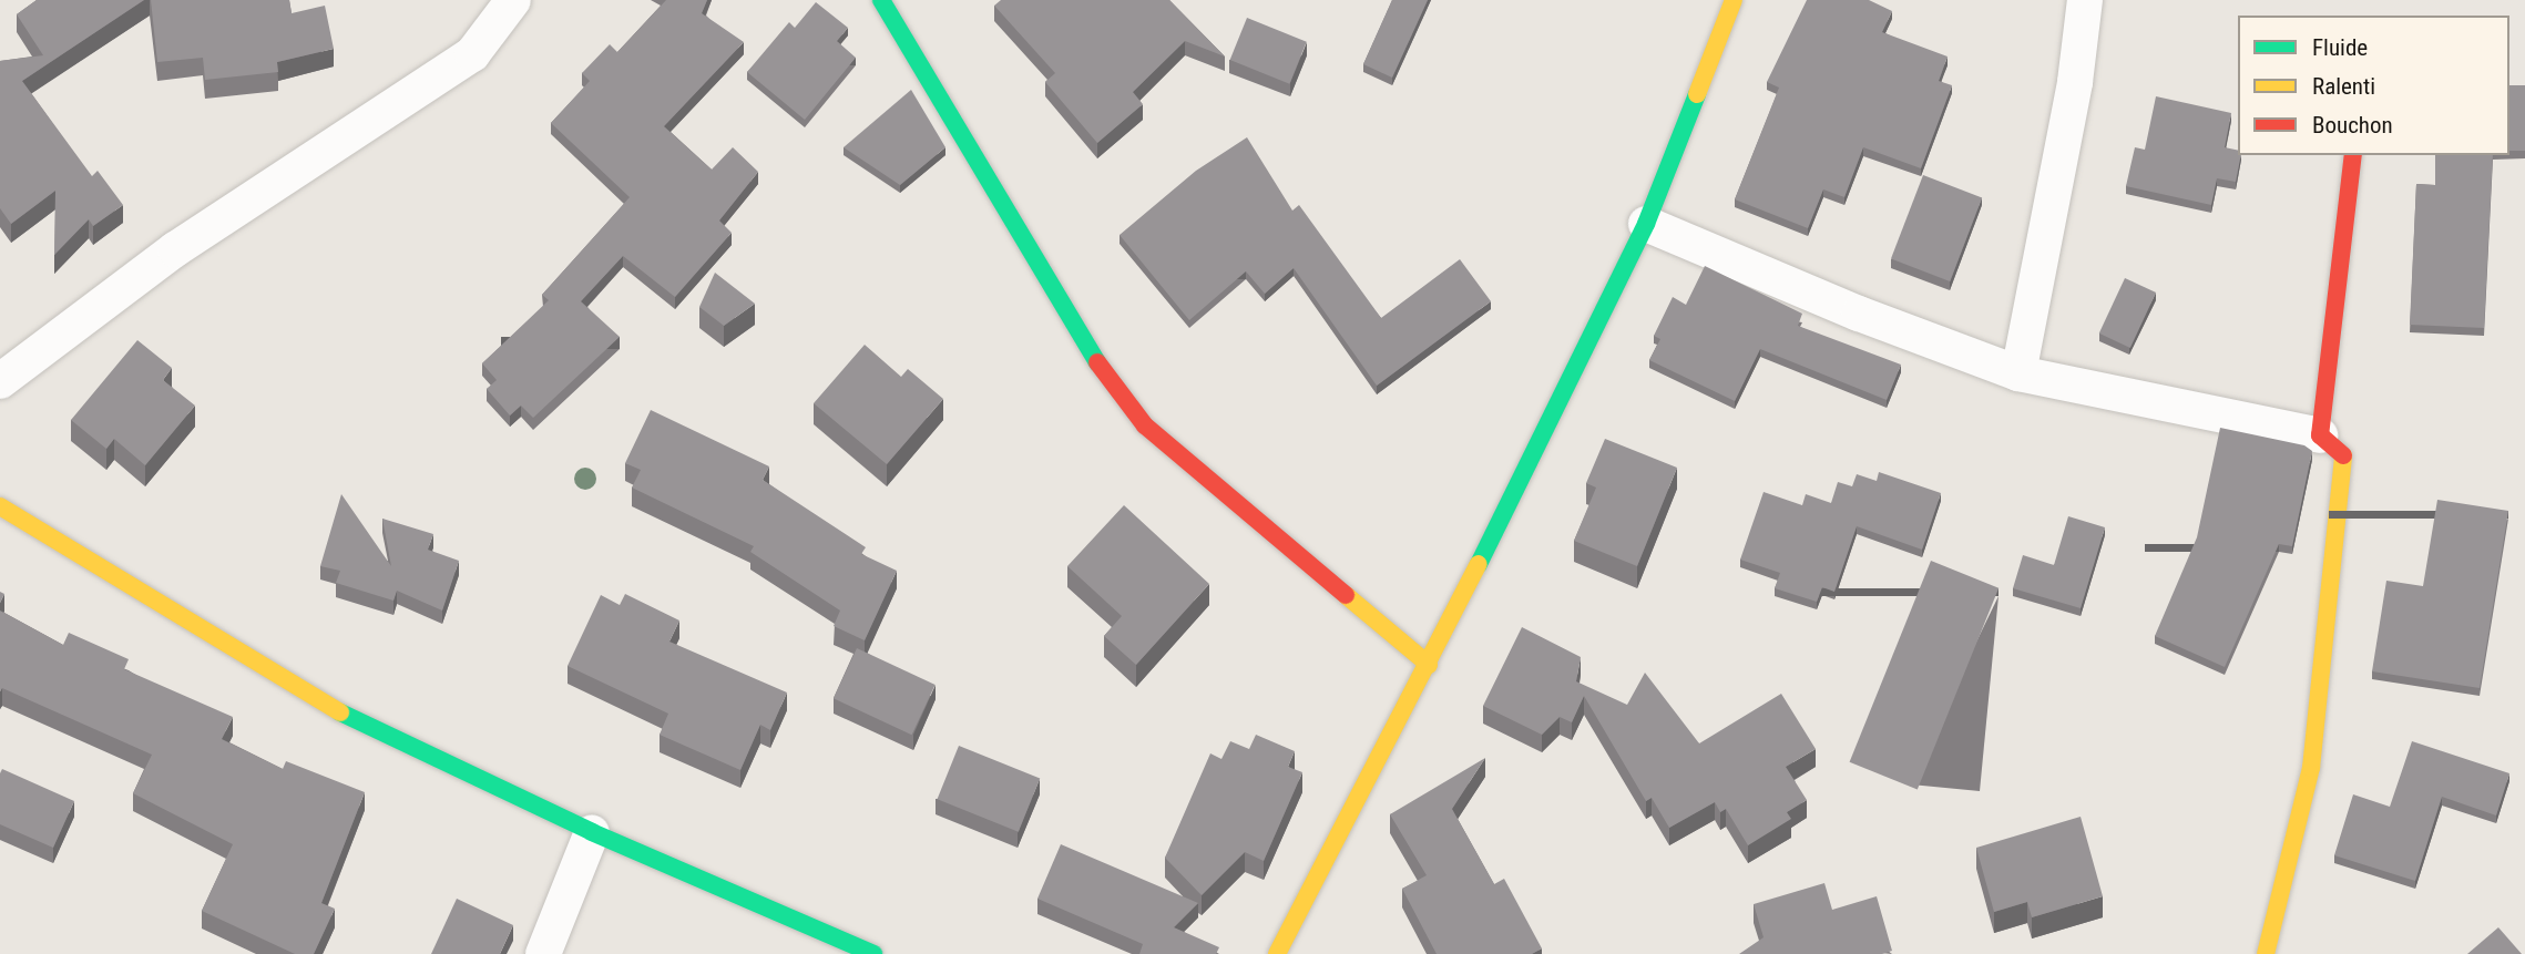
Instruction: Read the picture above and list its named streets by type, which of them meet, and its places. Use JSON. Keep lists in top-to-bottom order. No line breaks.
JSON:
{"legend":["Fluide","Ralenti","Bouchon"]}
